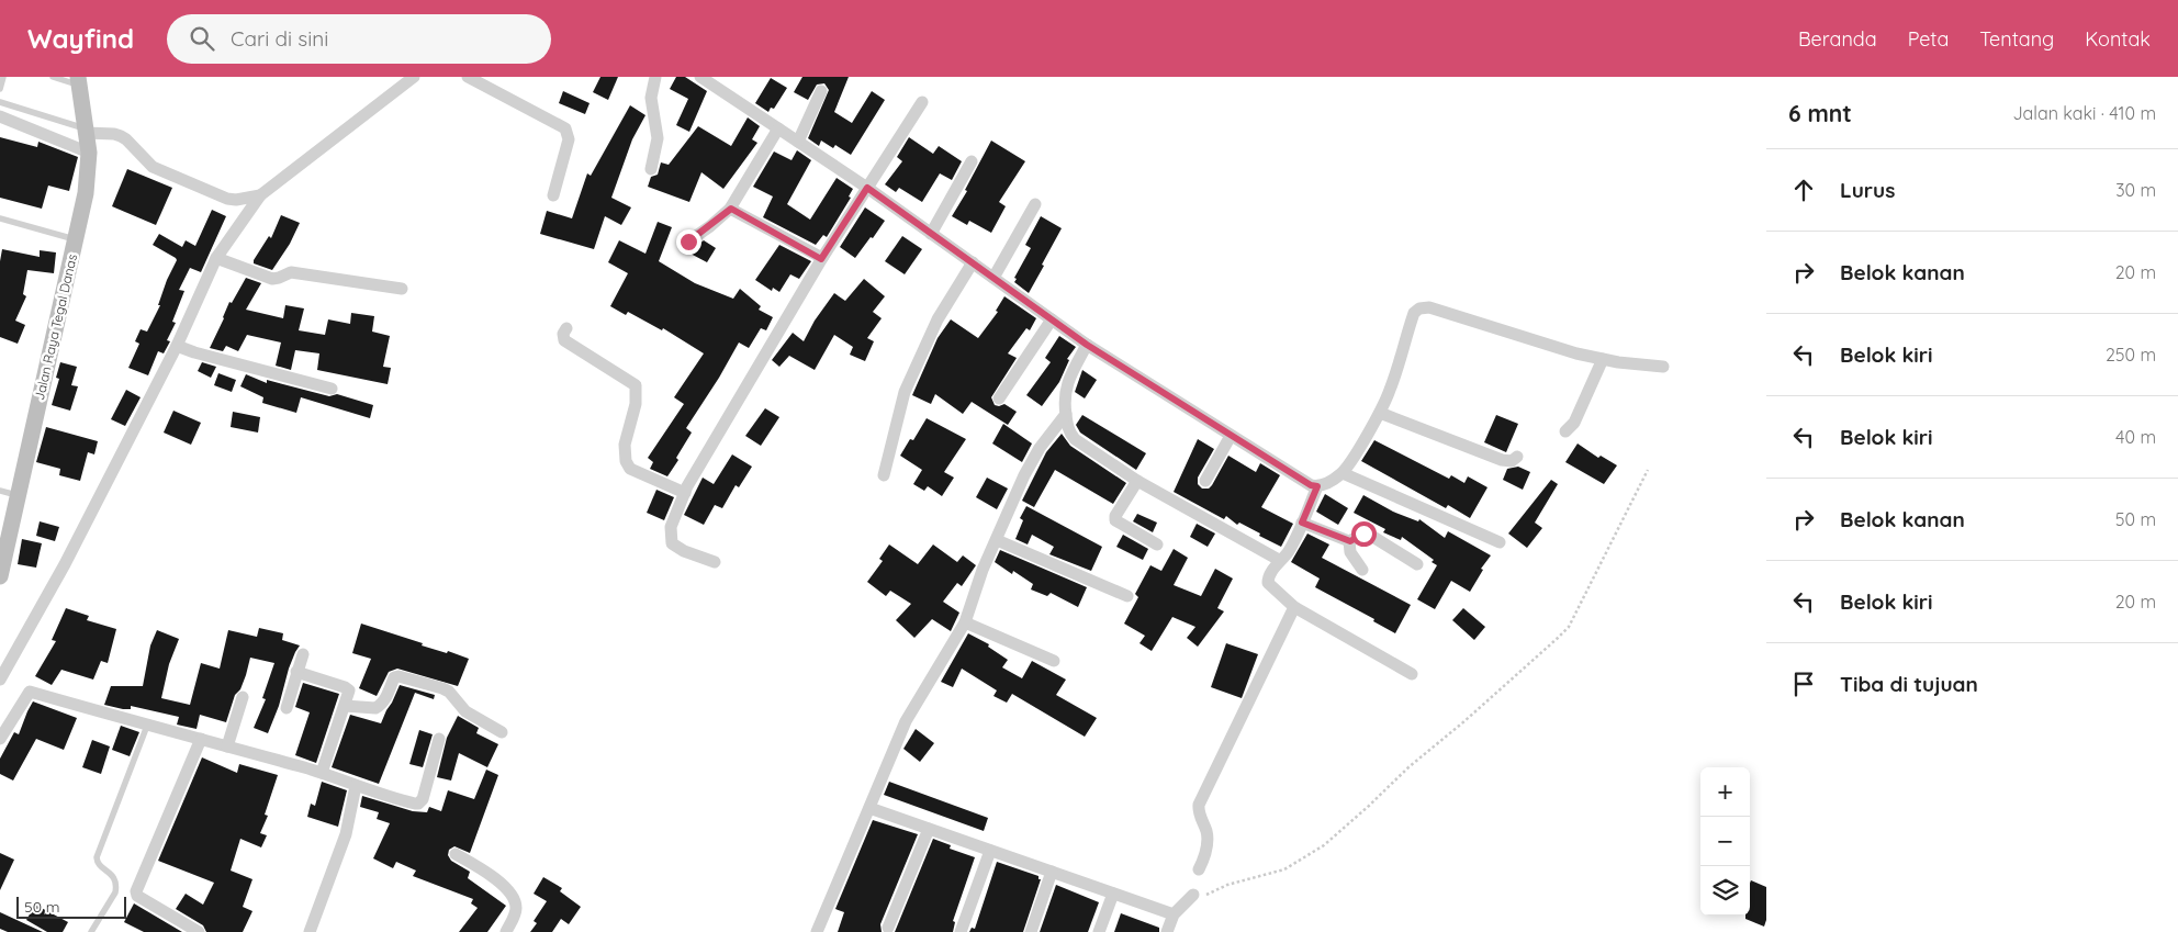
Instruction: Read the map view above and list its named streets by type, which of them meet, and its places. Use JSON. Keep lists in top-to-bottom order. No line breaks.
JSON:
{"streets":{"street":["Jalan Raya Tegal Danas"]},"scale_bar":"50 m","page":{"header":"Wayfind","search":"Cari di sini","nav":["Beranda","Peta","Tentang","Kontak"],"heading":["6 mnt","Jalan kaki · 410 m"],"list":[["Lurus","30 m"],["Belok kanan","20 m"],["Belok kiri","250 m"],["Belok kiri","40 m"],["Belok kanan","50 m"],["Belok kiri","20 m"],"Tiba di tujuan"],"map_buttons":["+","−"],"scale":"50 m"}}
